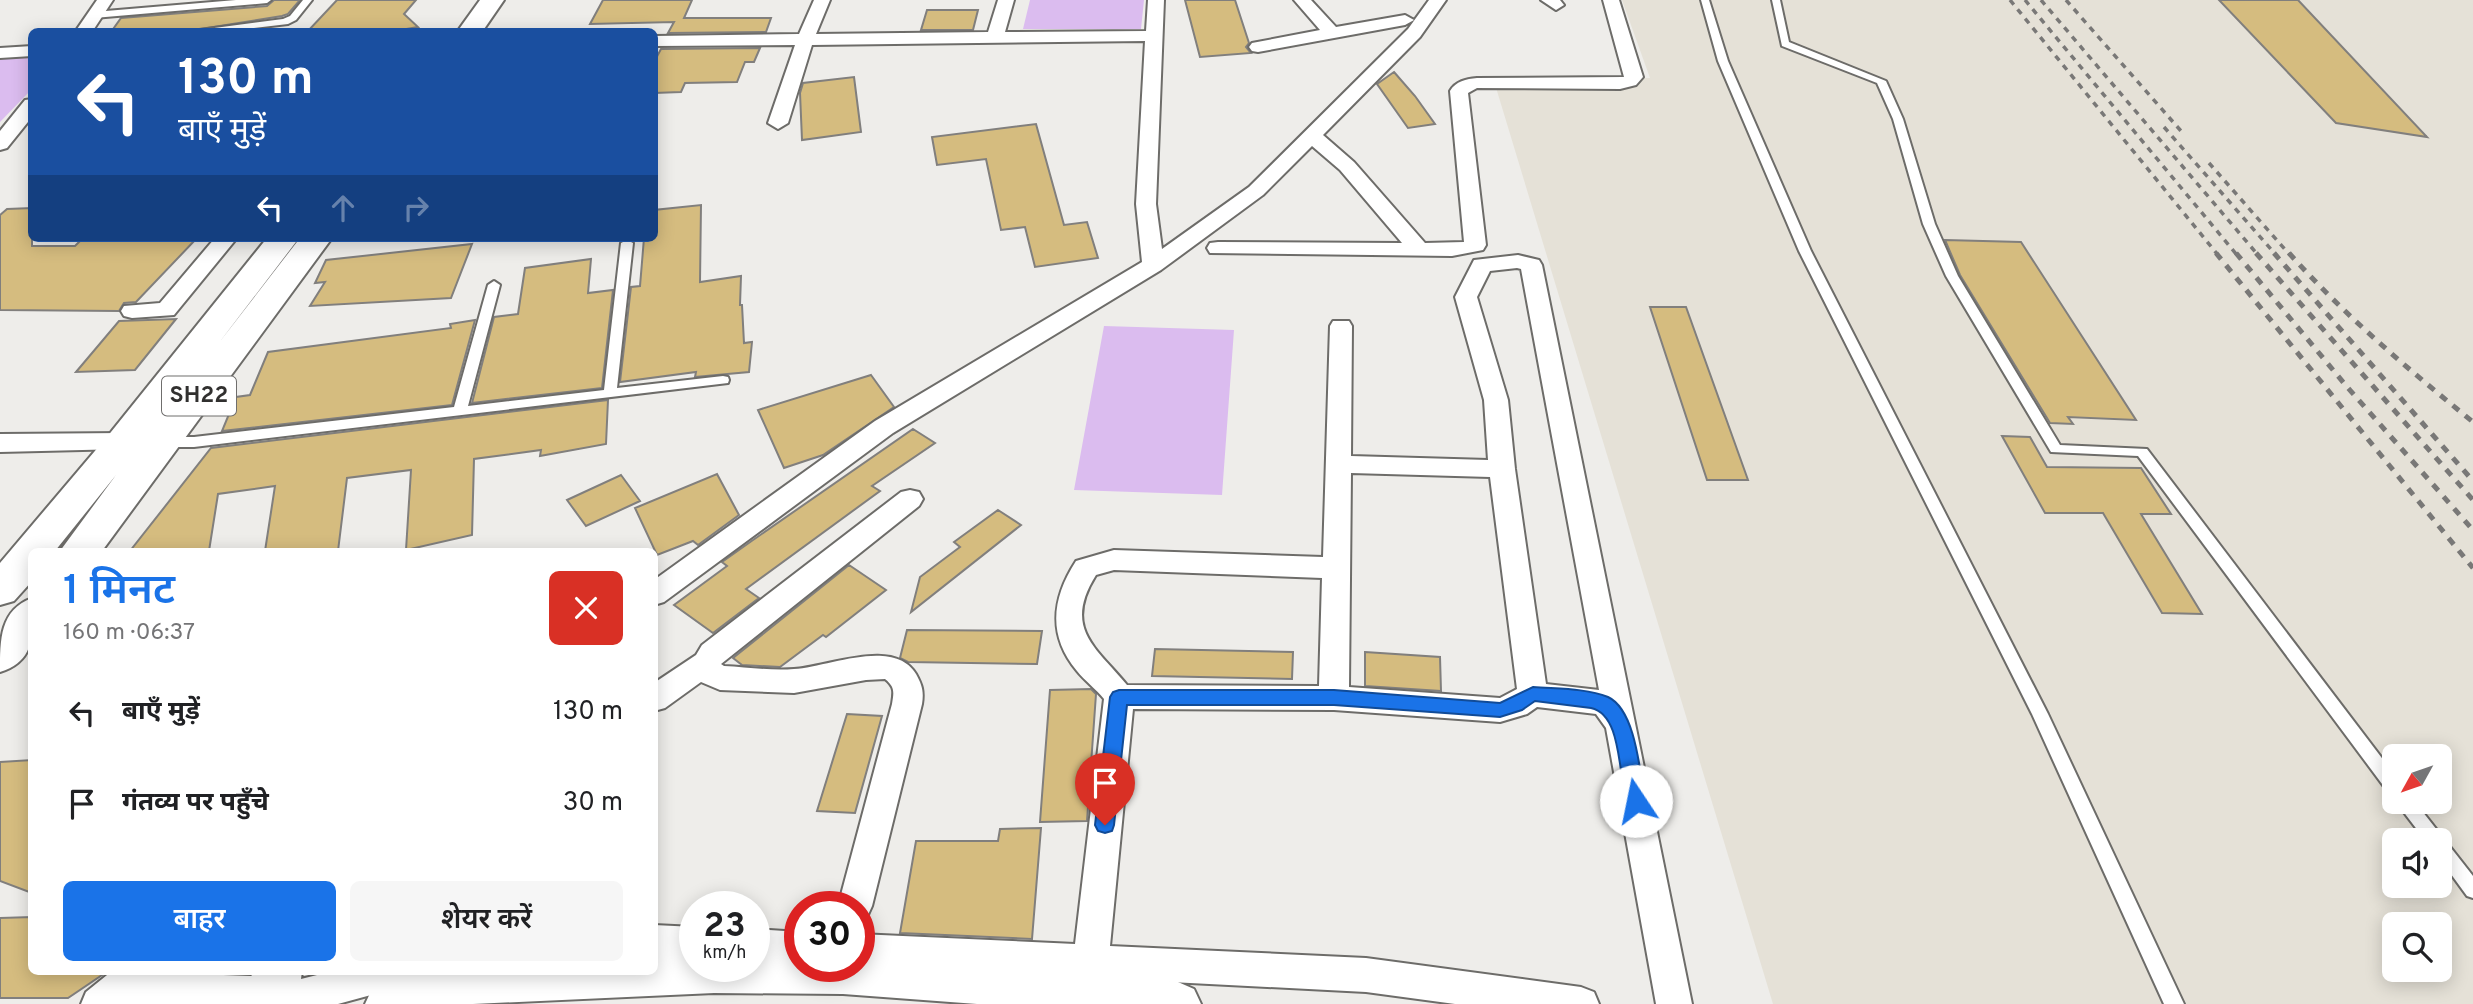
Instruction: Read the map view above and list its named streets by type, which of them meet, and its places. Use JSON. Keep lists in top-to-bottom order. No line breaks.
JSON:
{"streets":{"highway":["SH22"]},"north":"bottom left","page":{"turn":["130 m","बाएँ मुड़ें"],"heading":["1 मिनट","160 m · 06:37"],"list":[{"name":"बाएँ मुड़ें","value":"130 m"},{"name":"गंतव्य पर पहुँचे","value":"30 m"}],"buttons":["बाहर","शेयर करें"],"speed":"23 km/h","limit":"30"}}
